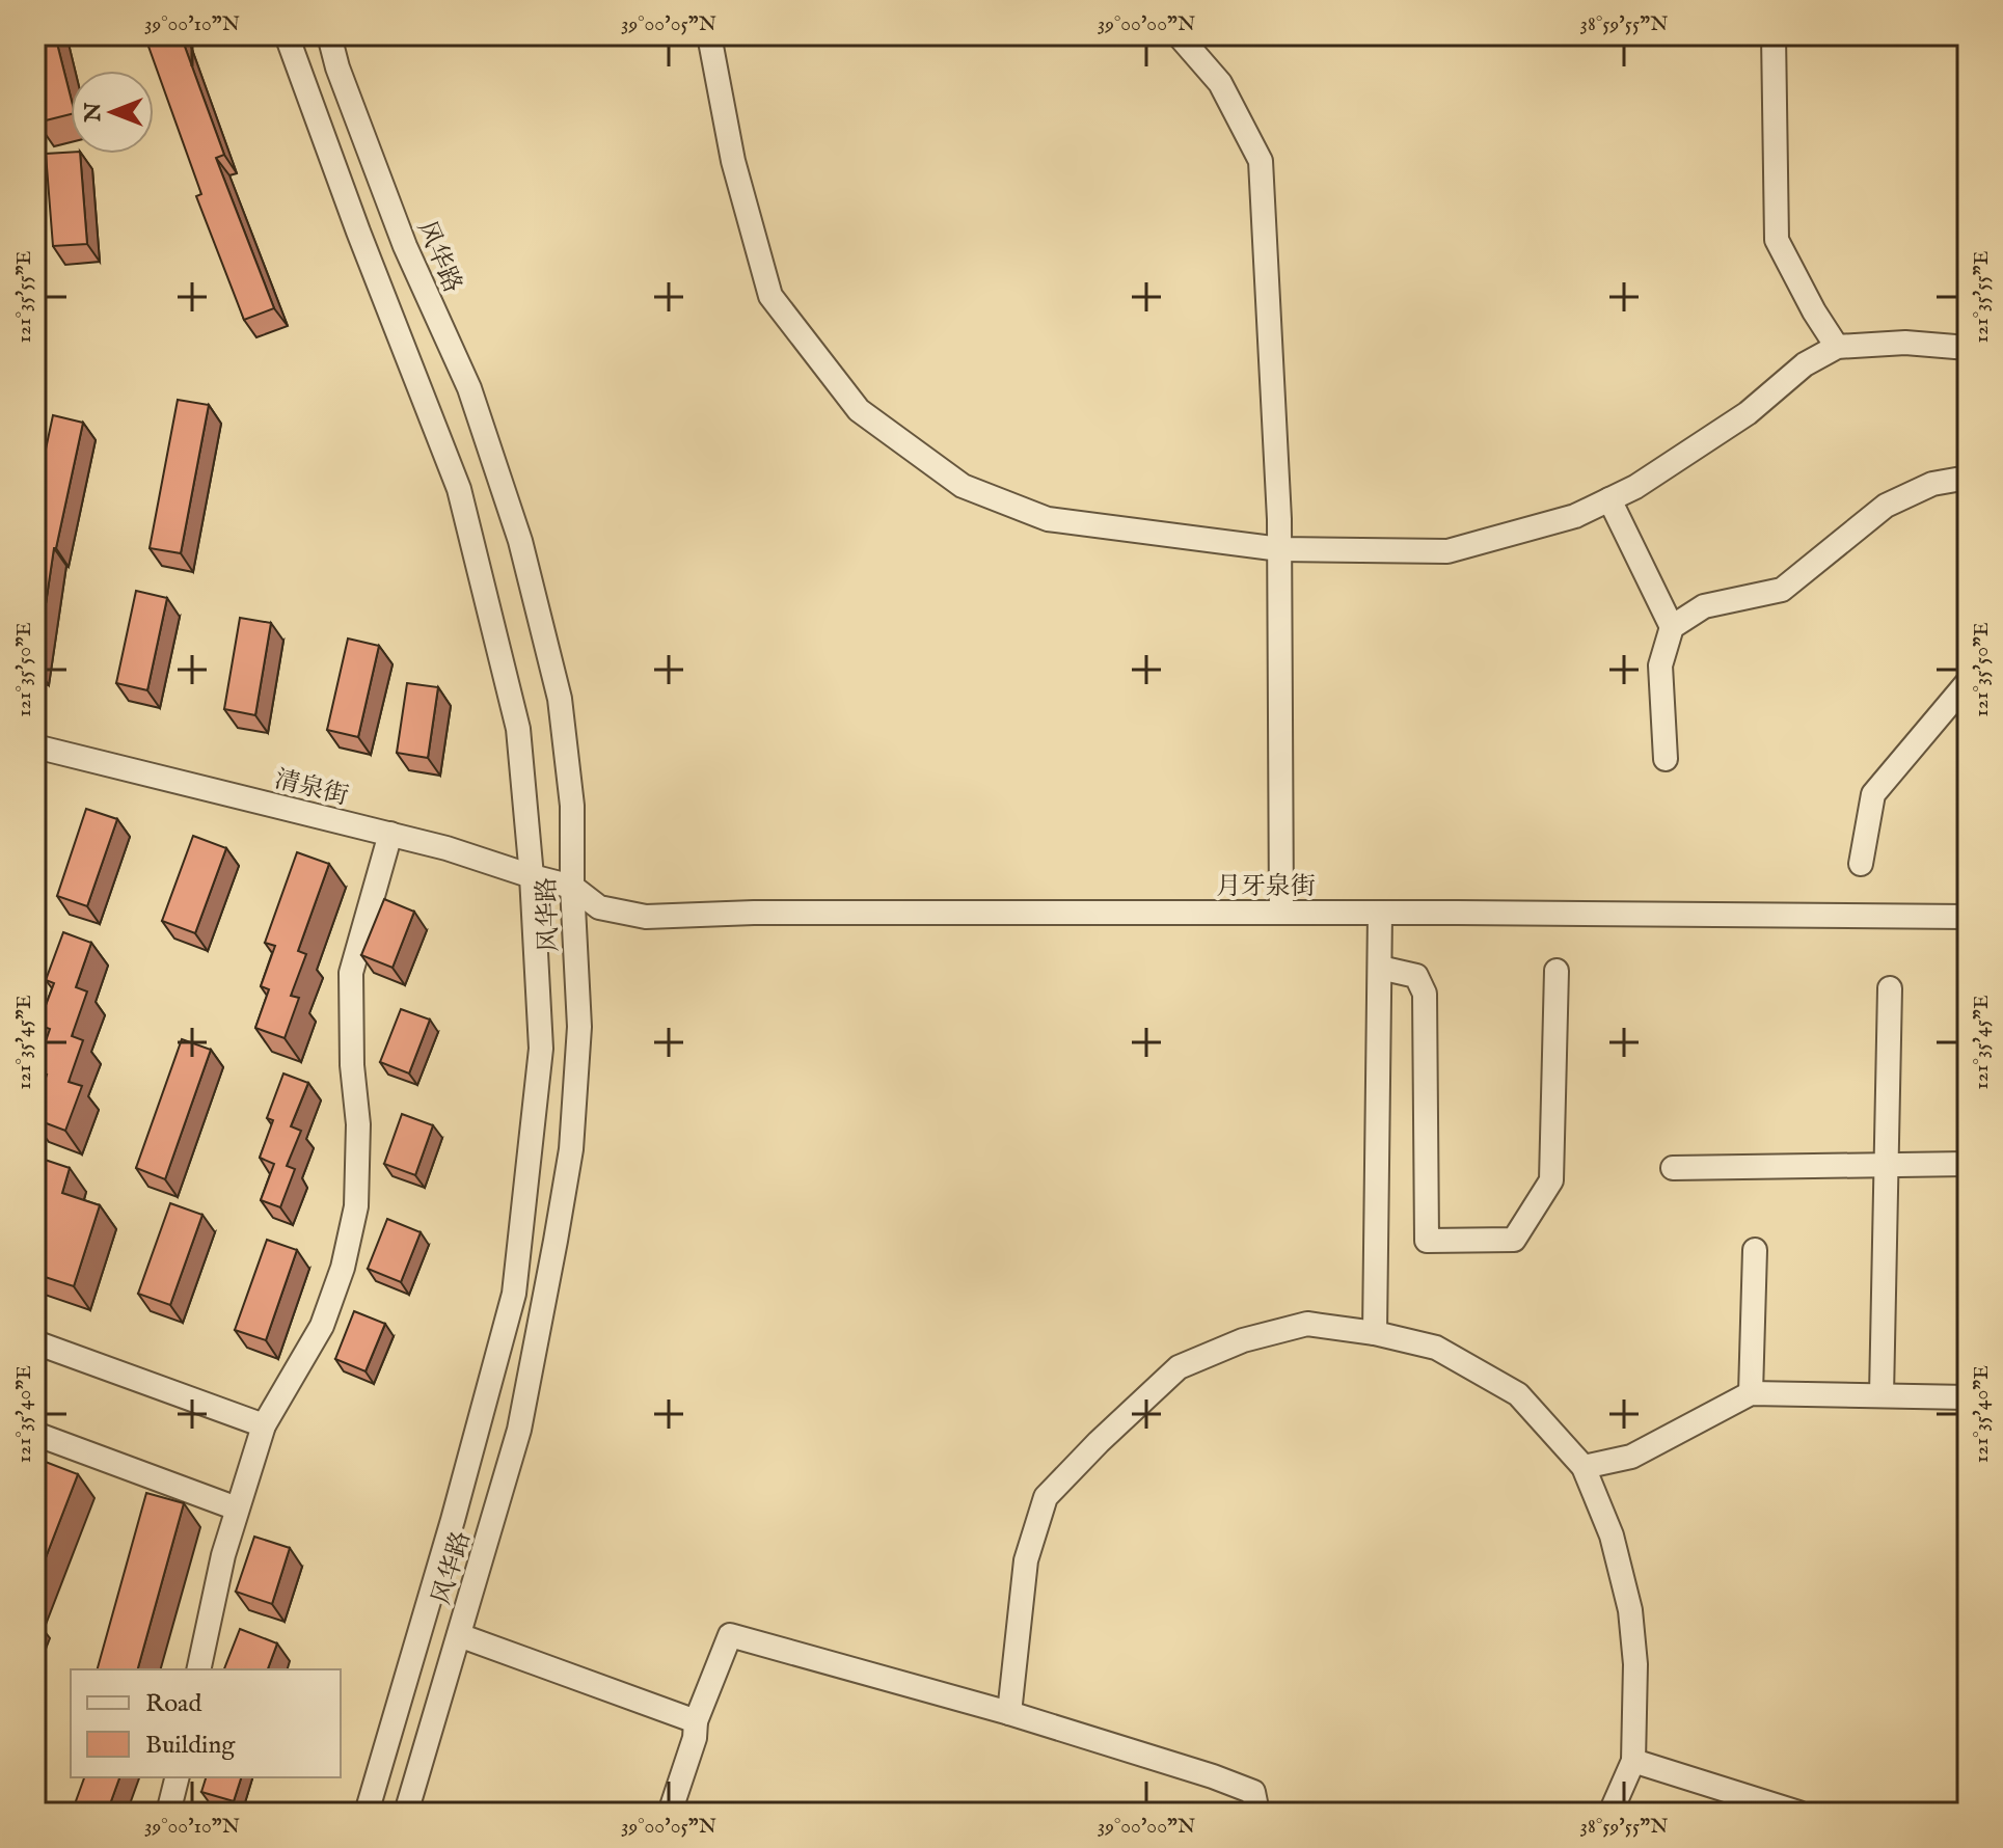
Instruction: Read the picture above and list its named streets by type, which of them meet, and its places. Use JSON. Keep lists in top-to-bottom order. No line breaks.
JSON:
{"streets":{"street":["风华路","清泉街","月牙泉街"]},"crossings":[["风华路","清泉街"],["风华路","月牙泉街"],["清泉街","月牙泉街"]],"legend":["Road","Building"],"north":"left","coordinates":["39°00'10\"N","39°00'05\"N","39°00'00\"N","38°59'55\"N","121°35'55\"E","121°35'50\"E","121°35'45\"E","121°35'40\"E"]}
